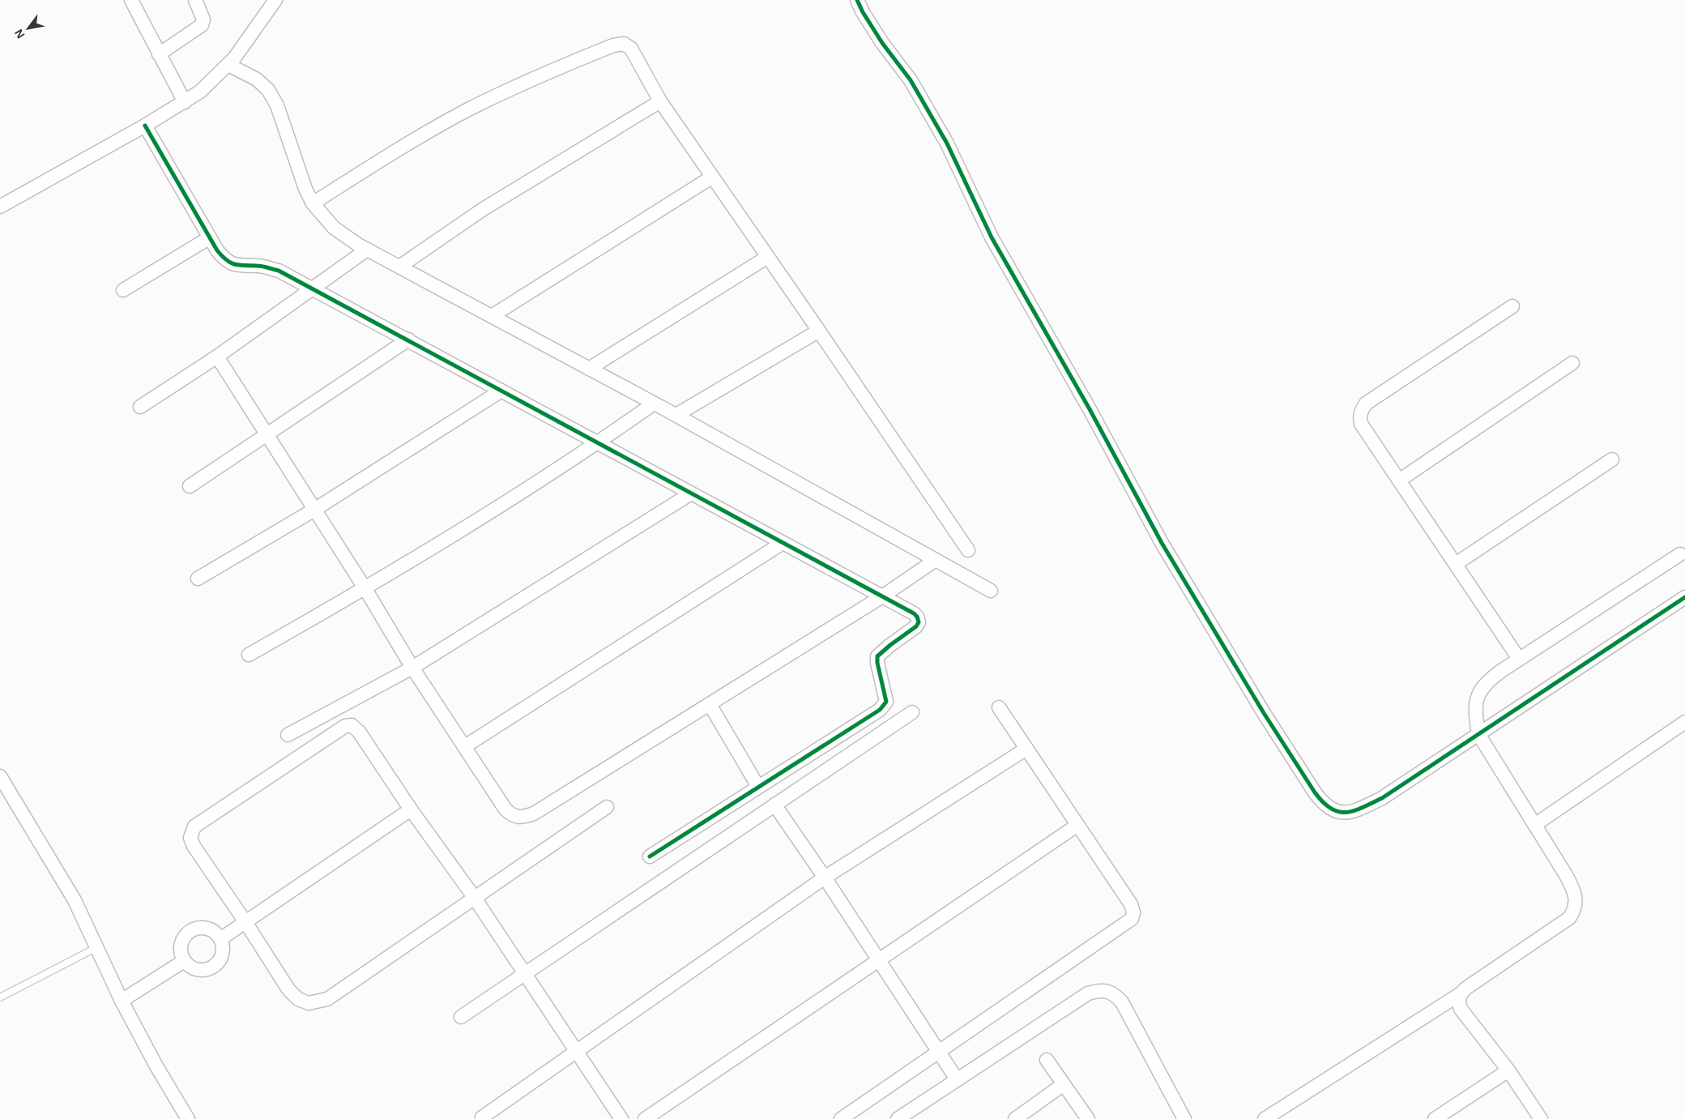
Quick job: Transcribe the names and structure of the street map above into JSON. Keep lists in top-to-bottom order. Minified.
{"north":"bottom left"}
